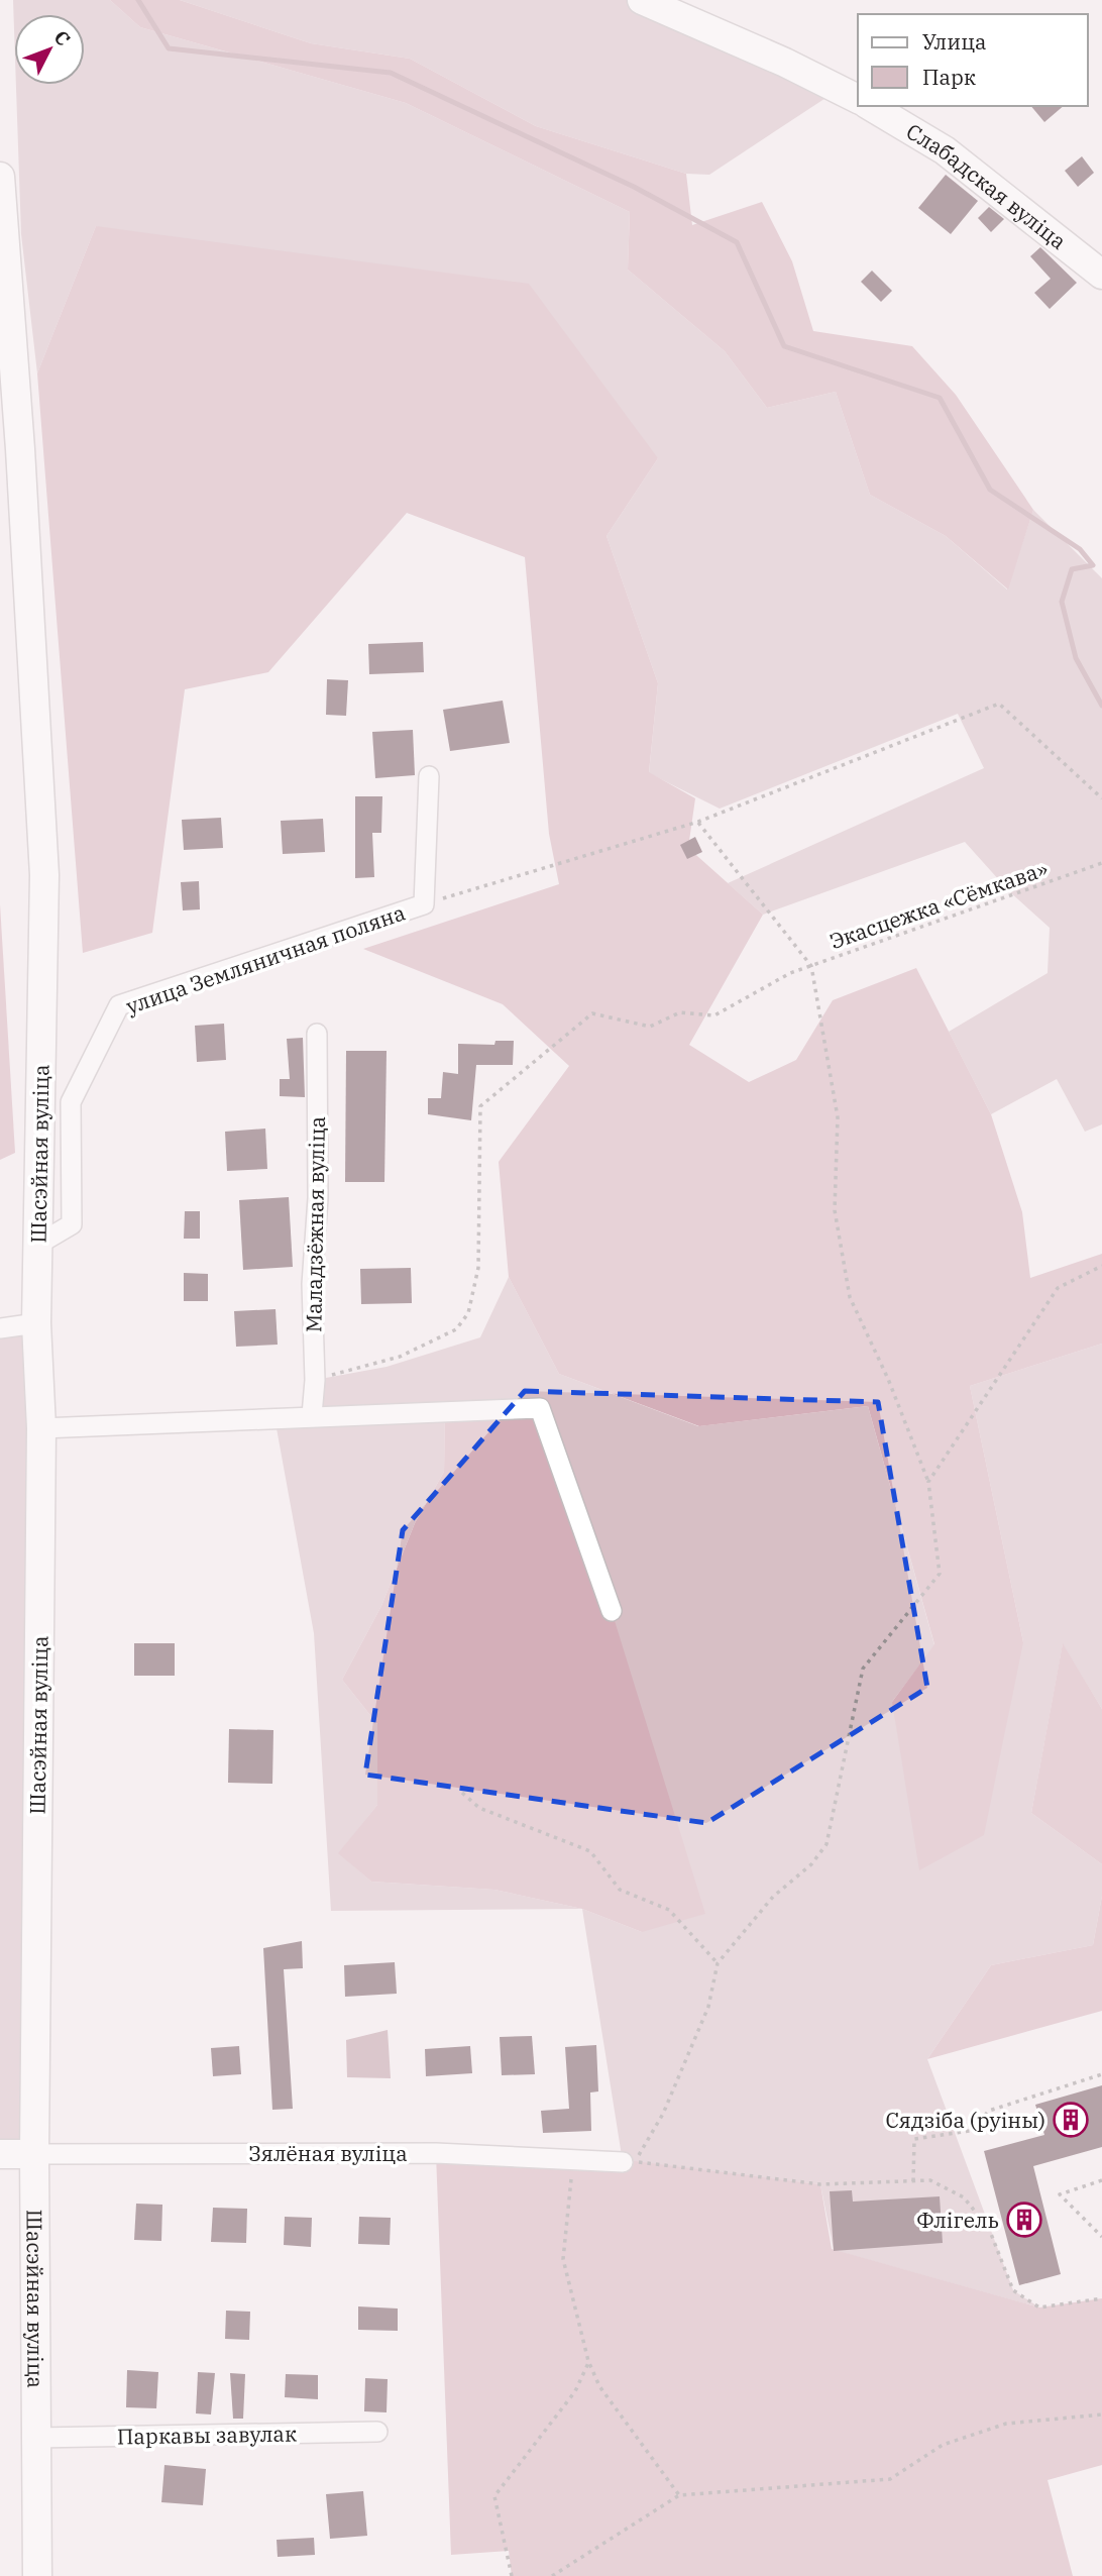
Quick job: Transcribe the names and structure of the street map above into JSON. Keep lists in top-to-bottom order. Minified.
{"streets":{"main road":["Слабадская вуліца","Шасэйная вуліца"],"street":["улица Земляничная поляна","Маладзёжная вуліца","Зялёная вуліца","Паркавы завулак"],"path":["Экасцежка «Сёмкава»"]},"crossings":[["Экасцежка «Сёмкава»","Зялёная вуліца"],["улица Земляничная поляна","Шасэйная вуліца"],["Шасэйная вуліца","Зялёная вуліца"],["Шасэйная вуліца","Паркавы завулак"]],"places":{"building":["Сядзіба (руіны)","Флігель"]},"legend":["Улица","Парк"],"north":"top right"}
